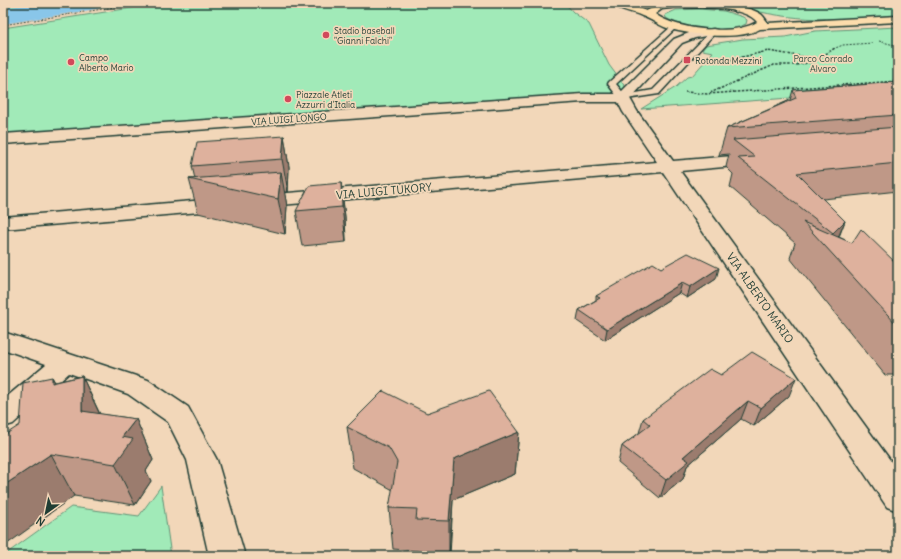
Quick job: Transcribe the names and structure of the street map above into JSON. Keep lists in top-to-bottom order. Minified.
{"streets":{"street":["VIA LUIGI LONGO","VIA LUIGI TUKORY","VIA ALBERTO MARIO"]},"crossings":[["VIA LUIGI LONGO","VIA ALBERTO MARIO"],["VIA LUIGI TUKORY","VIA ALBERTO MARIO"]],"parks":["Parco Corrado Alvaro"],"places":{"other":["Stadio baseball \"Gianni Falchi\"","Campo Alberto Mario","Piazzale Atleti Azzurri d'Italia"],"transit":["Rotonda Mezzini"]},"north":"bottom left"}
